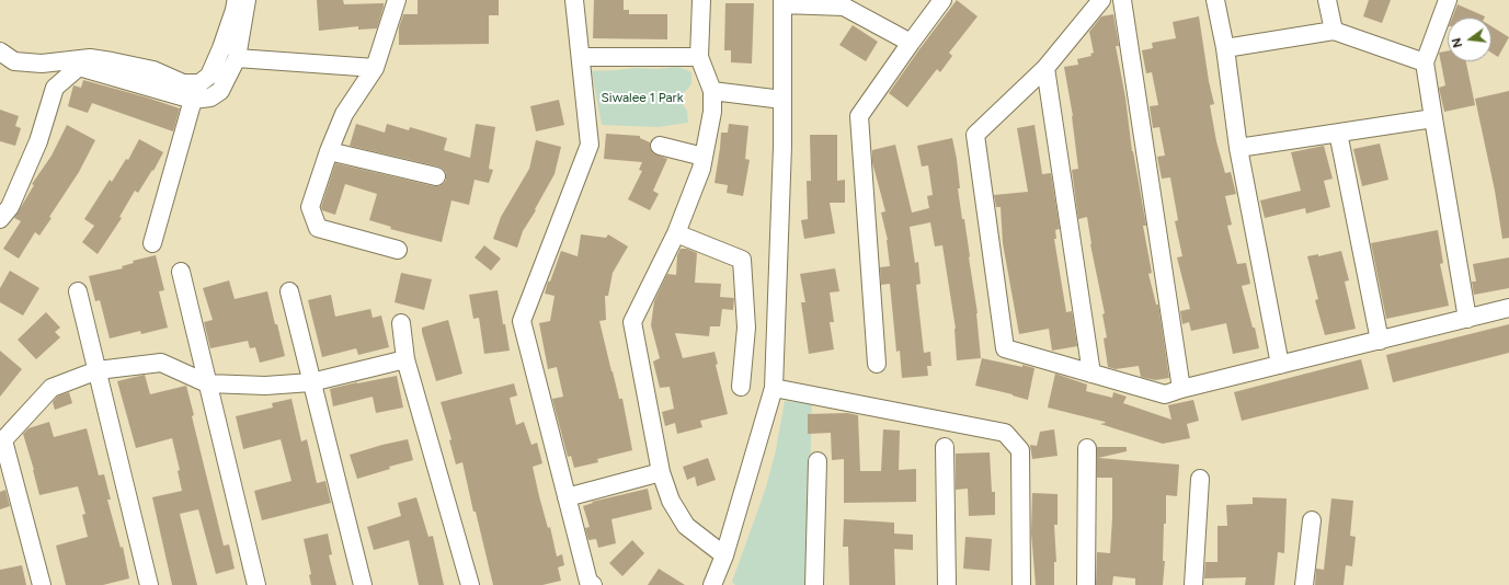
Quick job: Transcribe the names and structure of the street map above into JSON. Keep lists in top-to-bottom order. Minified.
{"parks":["Siwalee 1 Park"],"north":"left"}
